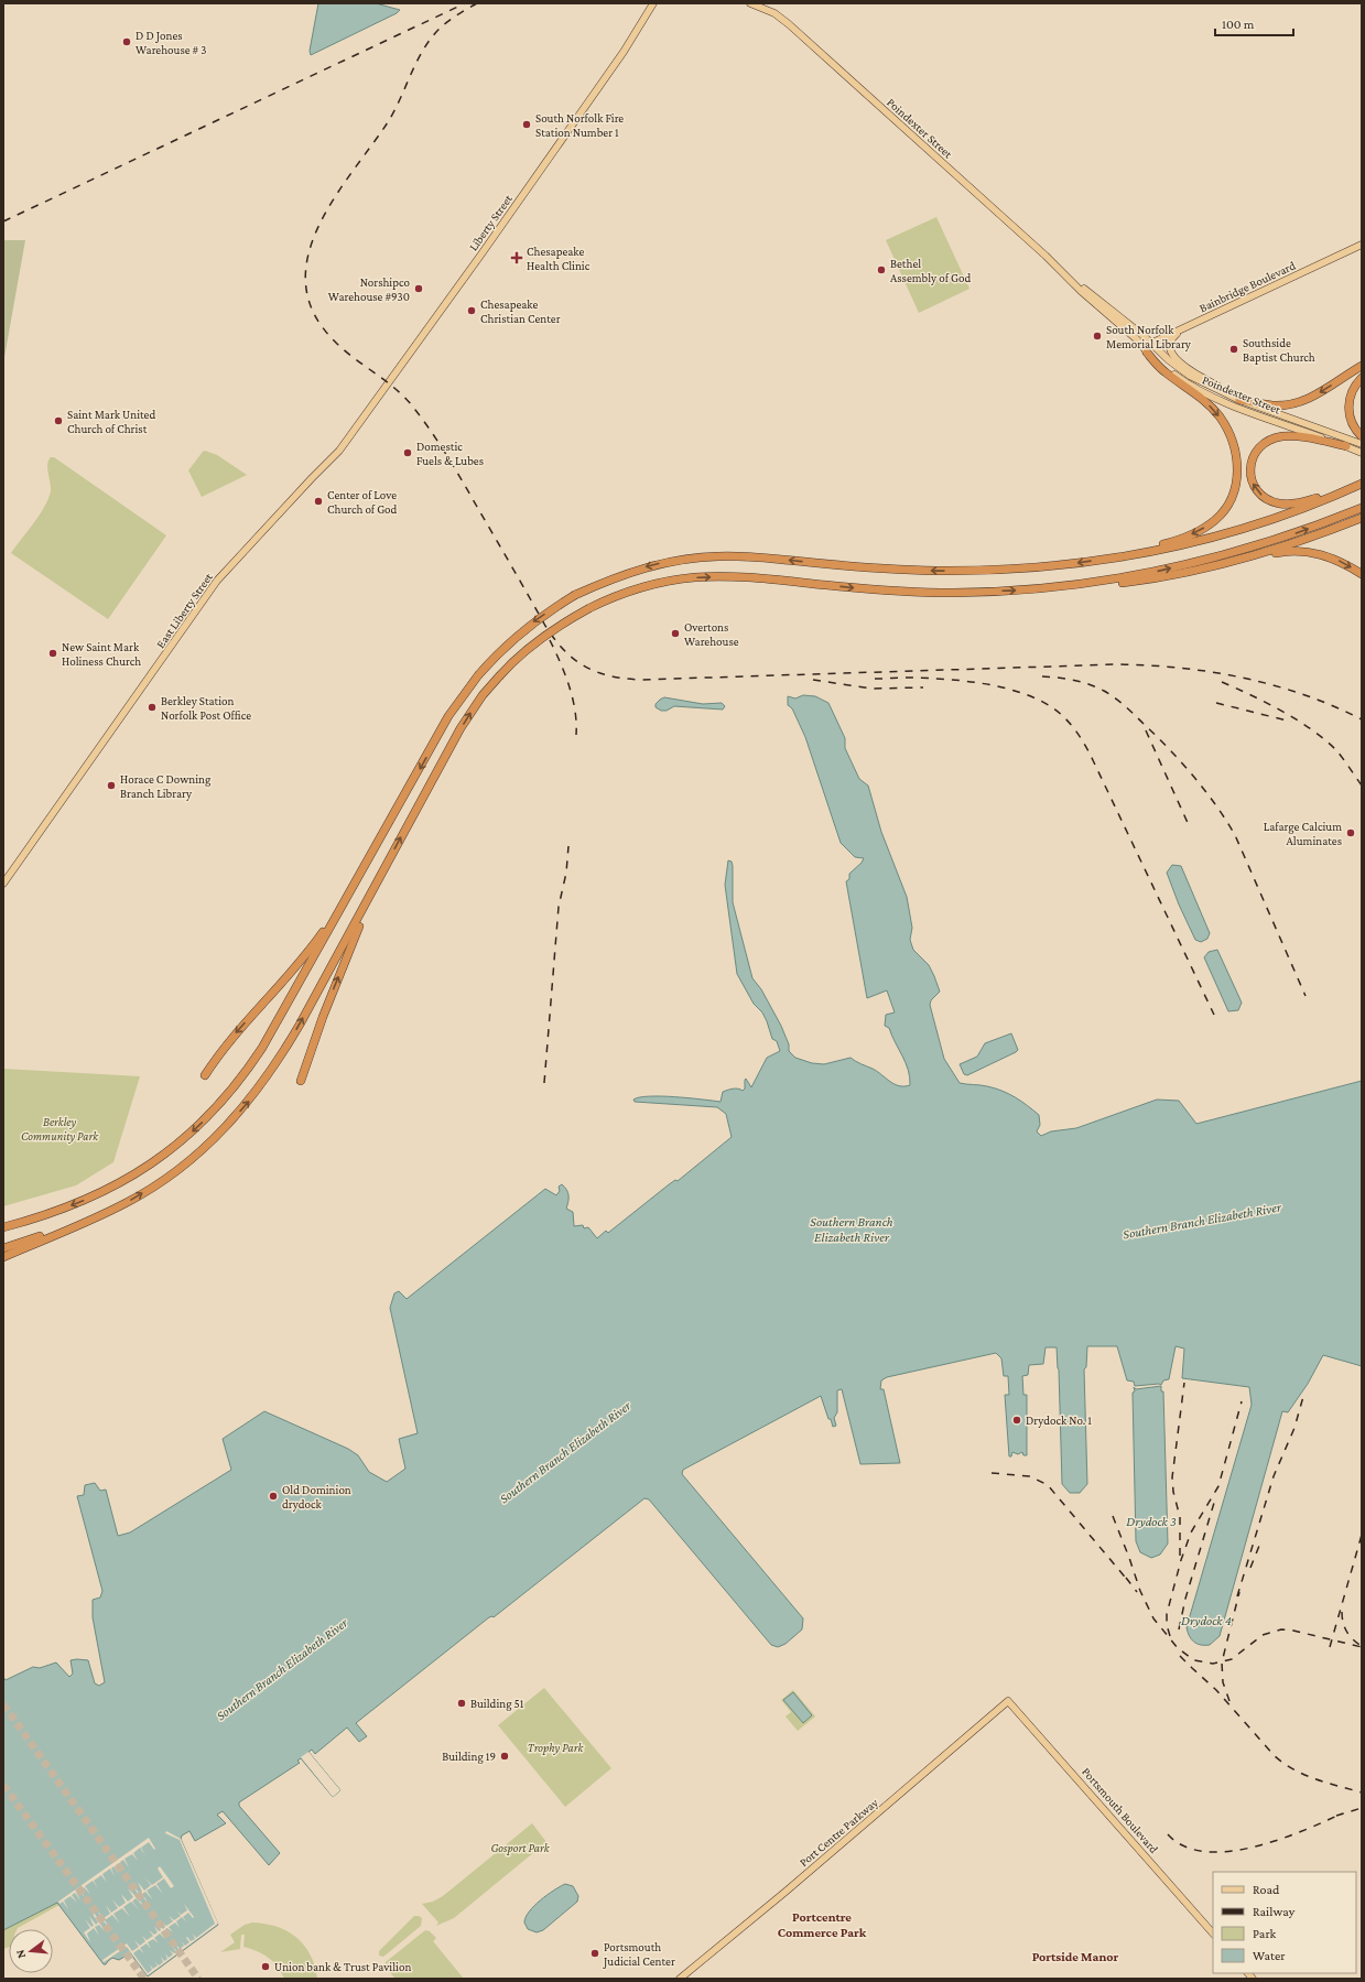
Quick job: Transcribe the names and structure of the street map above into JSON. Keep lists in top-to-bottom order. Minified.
{"streets":{"main road":["Poindexter Street","Liberty Street","Bainbridge Boulevard","East Liberty Street","Portsmouth Boulevard","Port Centre Parkway"]},"crossings":[["Poindexter Street","Bainbridge Boulevard"],["Liberty Street","East Liberty Street"],["Portsmouth Boulevard","Port Centre Parkway"]],"districts":["Portcentre Commerce Park","Portside Manor"],"water":["Southern Branch Elizabeth River","Drydock 3","Drydock 4"],"parks":["Berkley Community Park","Trophy Park","Gosport Park"],"places":{"other":["D D Jones Warehouse # 3","South Norfolk Fire Station Number 1","Bethel Assembly of God","Norshipco Warehouse #930","Chesapeake Christian Center","South Norfolk Memorial Library","Southside Baptist Church","Saint Mark United Church of Christ","Domestic Fuels & Lubes","Center of Love Church of God","Overtons Warehouse","New Saint Mark Holiness Church","Berkley Station Norfolk Post Office","Horace C Downing Branch Library","Lafarge Calcium Aluminates","Drydock No. 1","Old Dominion drydock","Building 51","Building 19","Portsmouth Judicial Center","Union bank & Trust Pavilion"],"health":["Chesapeake Health Clinic"]},"legend":["Road","Railway","Park","Water"],"scale_bar":"100 m","north":"left"}
